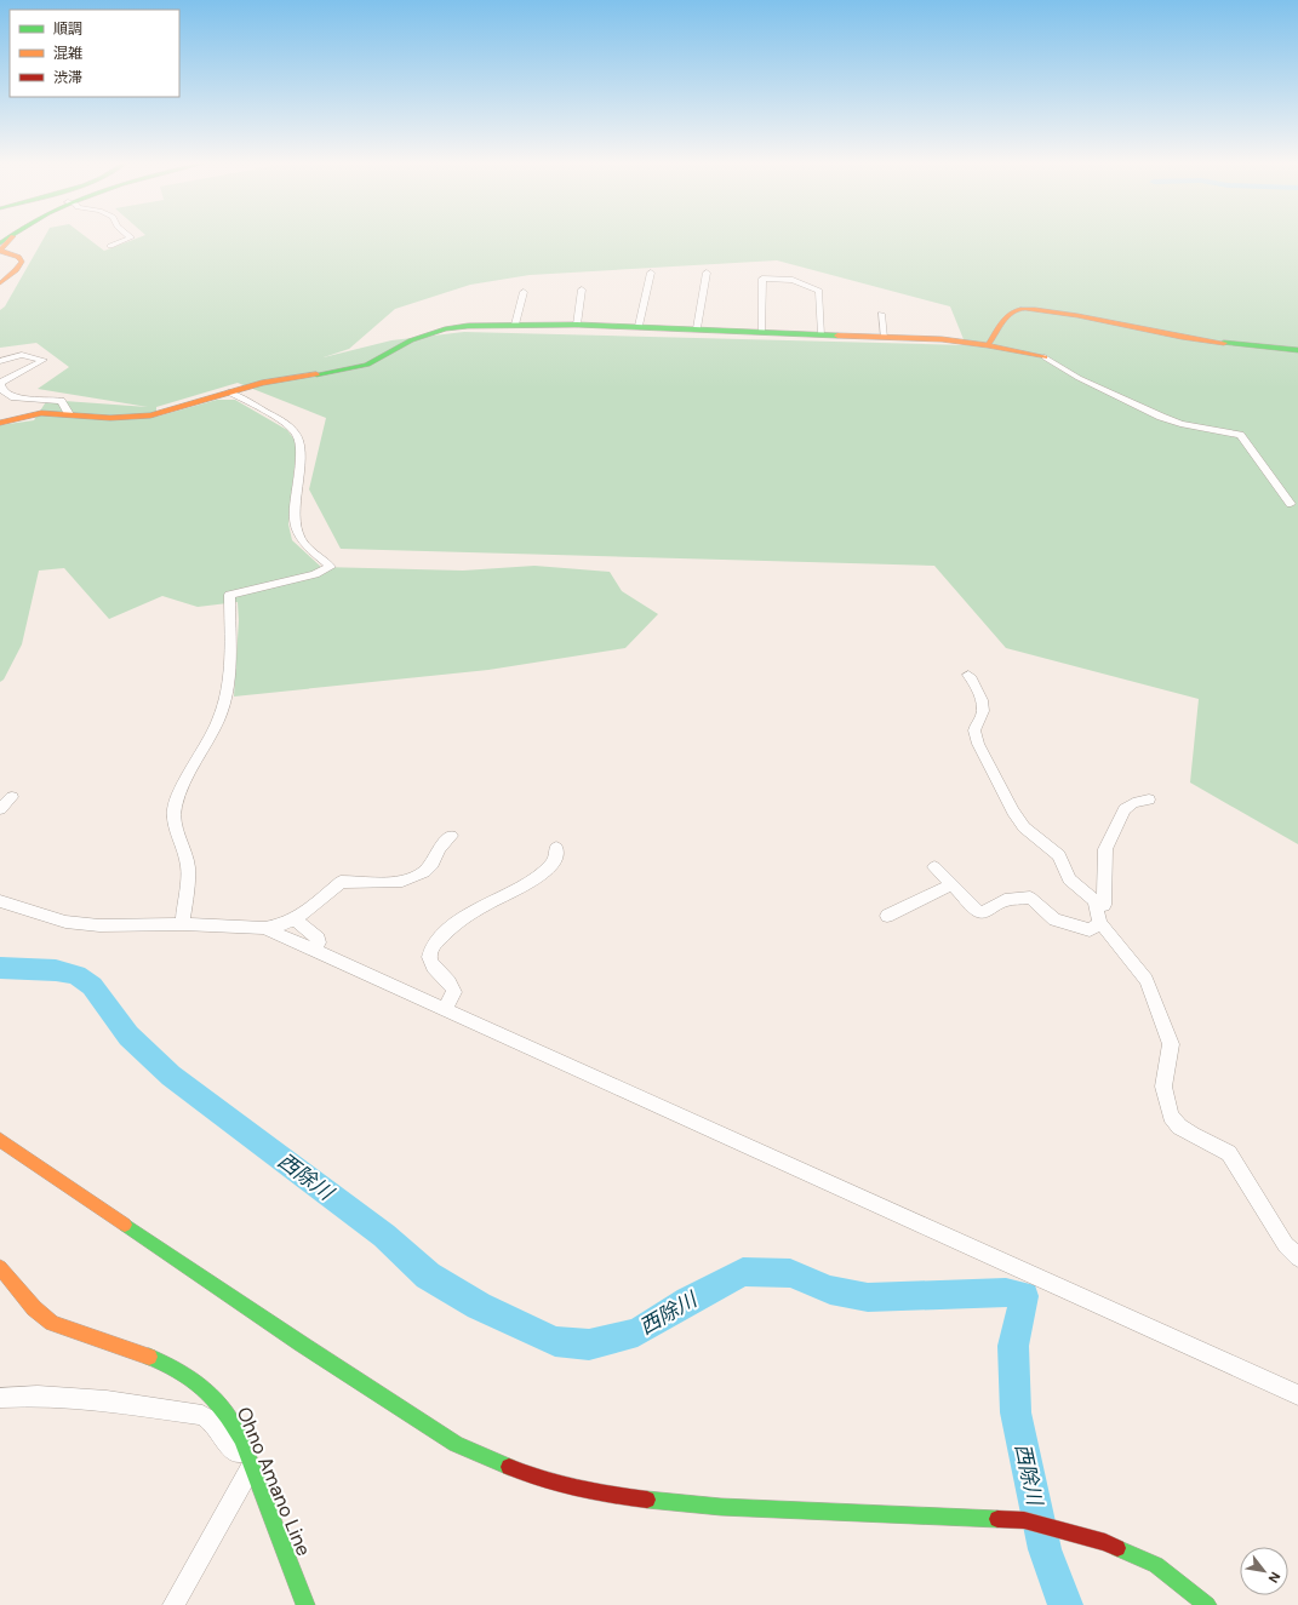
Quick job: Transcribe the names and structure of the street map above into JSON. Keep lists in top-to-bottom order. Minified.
{"streets":{"main road":["Ohno Amano Line"]},"water":["西除川"],"legend":["順調","混雑","渋滞"],"north":"bottom right"}
